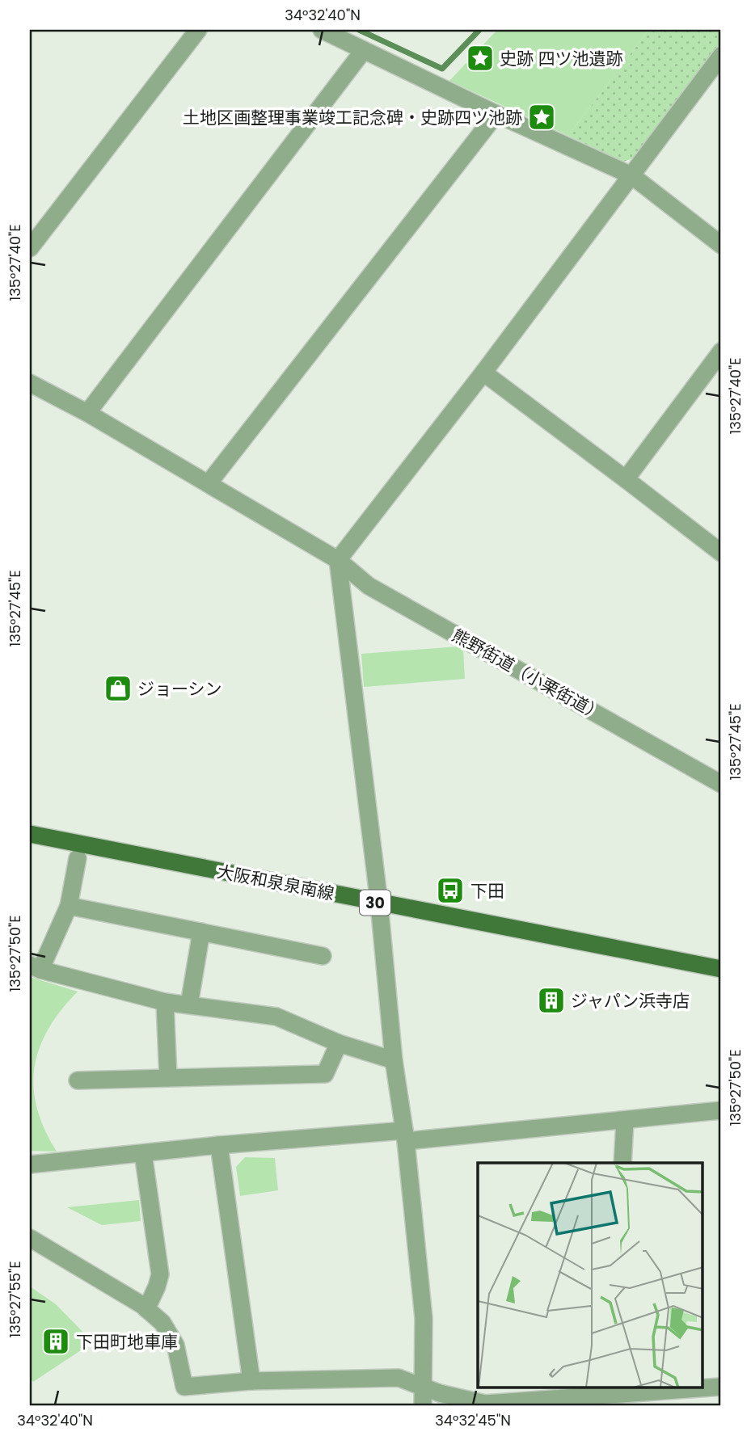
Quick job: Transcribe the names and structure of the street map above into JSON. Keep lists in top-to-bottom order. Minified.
{"streets":{"main road":["大阪和泉泉南線","30"],"street":["熊野街道（小栗街道）"]},"places":{"place":["史跡 四ツ池遺跡","土地区画整理事業竣工記念碑・史跡四ツ池跡"],"shop":["ジョーシン"],"bus stop":["下田"],"building":["ジャパン浜寺店","下田町地車庫"]},"coordinates":["34°32'40\"N","135°27'40\"E","135°27'45\"E","135°27'50\"E","135°27'55\"E","34°32'45\"N"]}
